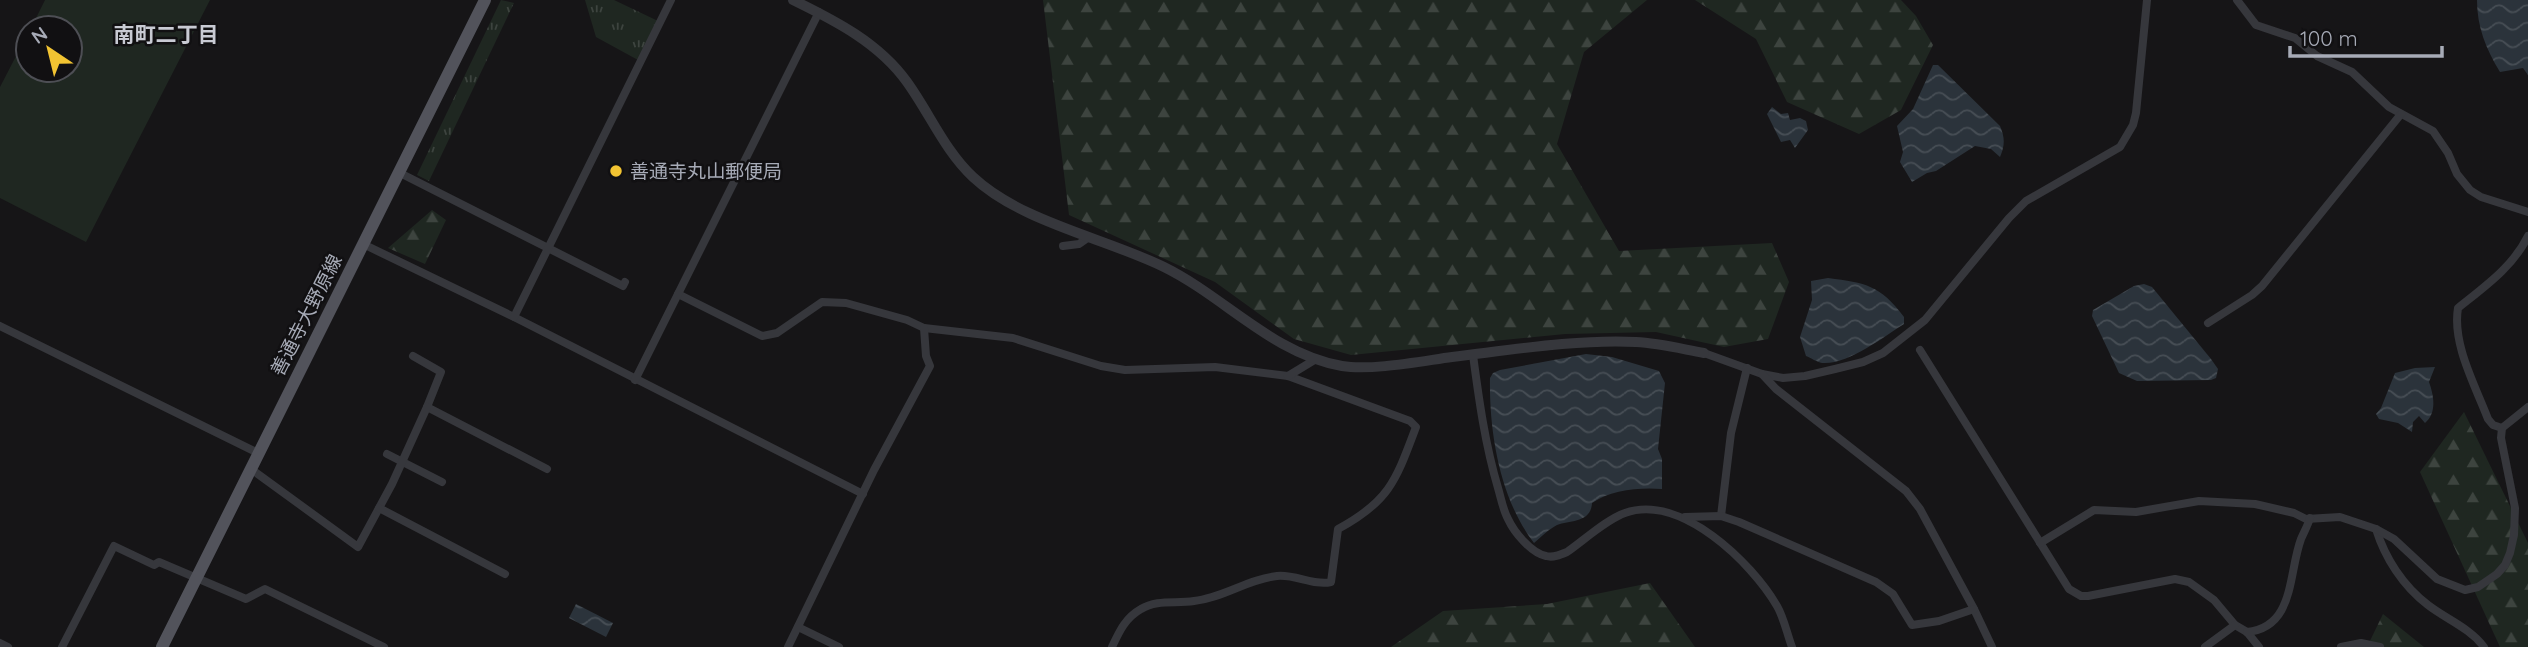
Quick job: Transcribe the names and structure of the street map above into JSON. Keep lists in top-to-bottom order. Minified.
{"streets":{"main road":["善通寺大野原線"]},"districts":["南町二丁目"],"places":["善通寺丸山郵便局"],"scale_bar":"100 m","north":"top left"}
